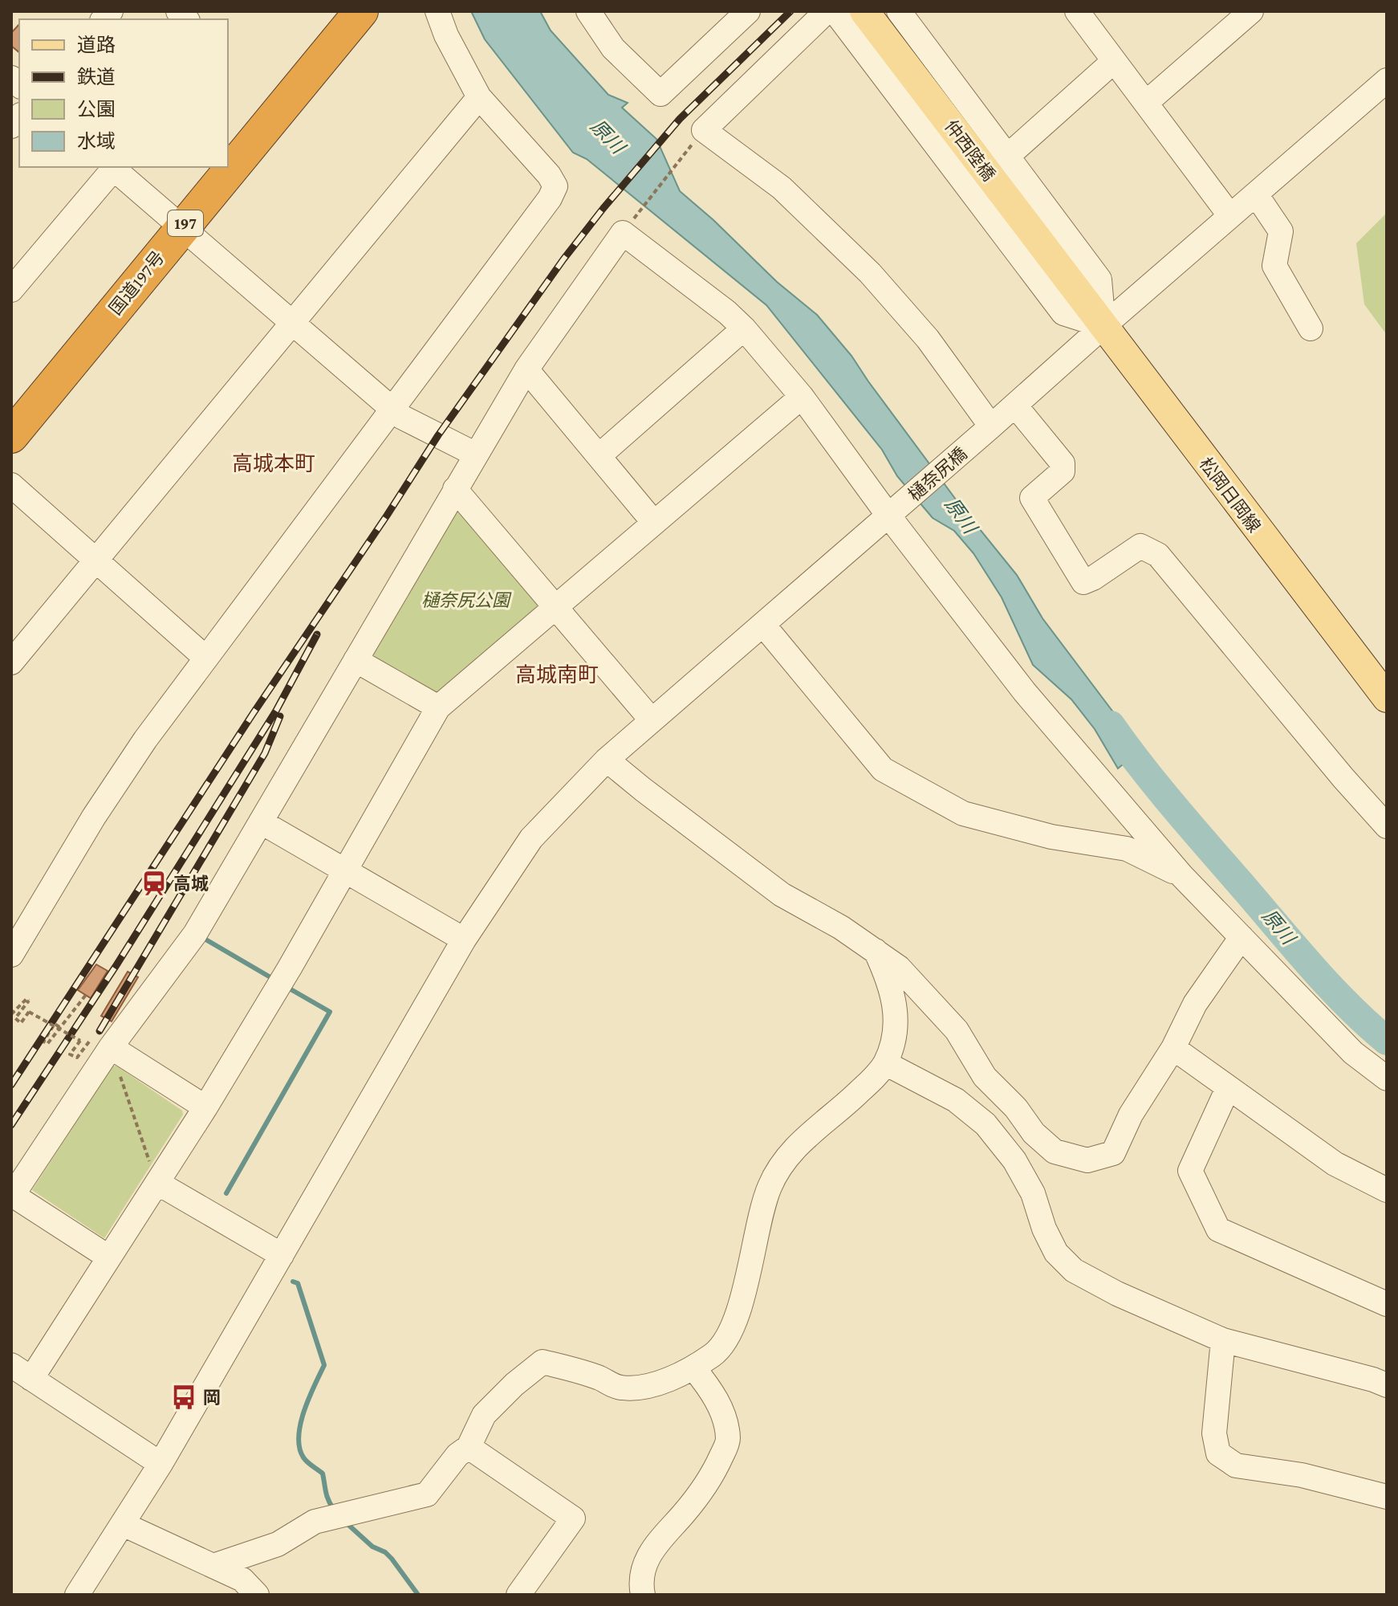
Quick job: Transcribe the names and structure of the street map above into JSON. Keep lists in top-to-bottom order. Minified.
{"streets":{"highway":["197","国道197号"],"main road":["仲西陸橋","松岡日岡線"],"street":["樋奈尻橋"]},"crossings":[["仲西陸橋","松岡日岡線"],["樋奈尻橋","松岡日岡線"]],"districts":["高城本町","高城南町"],"water":["原川"],"parks":["樋奈尻公園"],"places":{"station":["高城"],"bus stop":["岡"]},"legend":["道路","鉄道","公園","水域"]}
